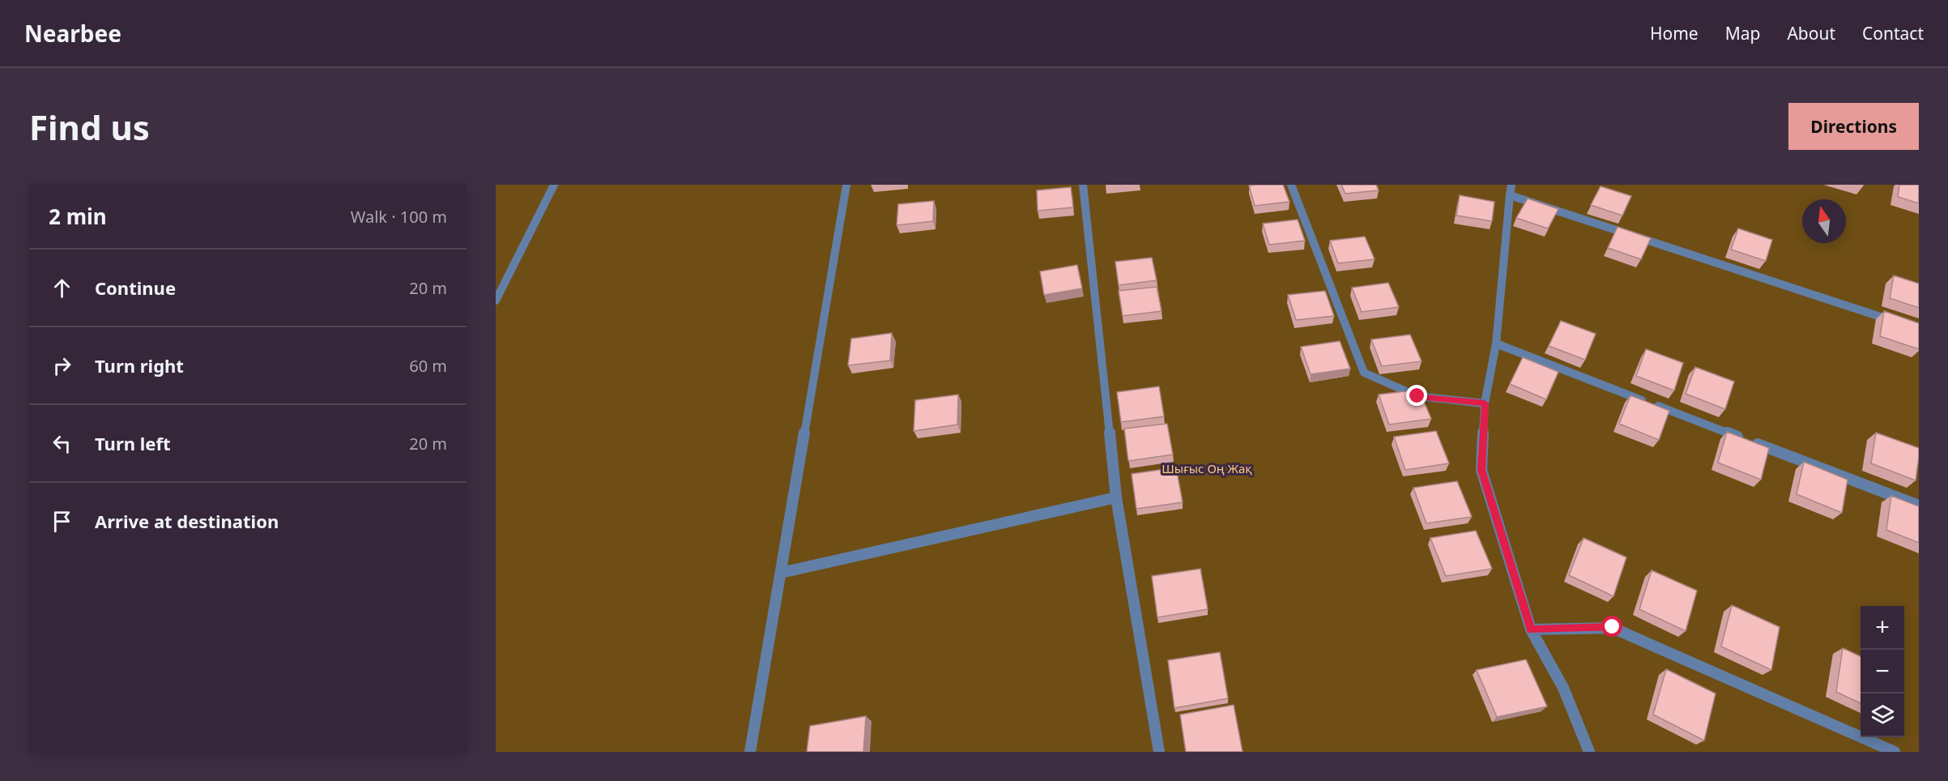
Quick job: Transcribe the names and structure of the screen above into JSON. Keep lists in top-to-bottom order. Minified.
{"parks":["Шығыс Оң Жақ"],"north":"top","page":{"header":"Nearbee","nav":["Home","Map","About","Contact"],"buttons":"Directions","title":"Find us","heading":["2 min","Walk · 100 m"],"list":[["Continue","20 m"],["Turn right","60 m"],["Turn left","20 m"],"Arrive at destination"],"map_buttons":["+","−"]}}
